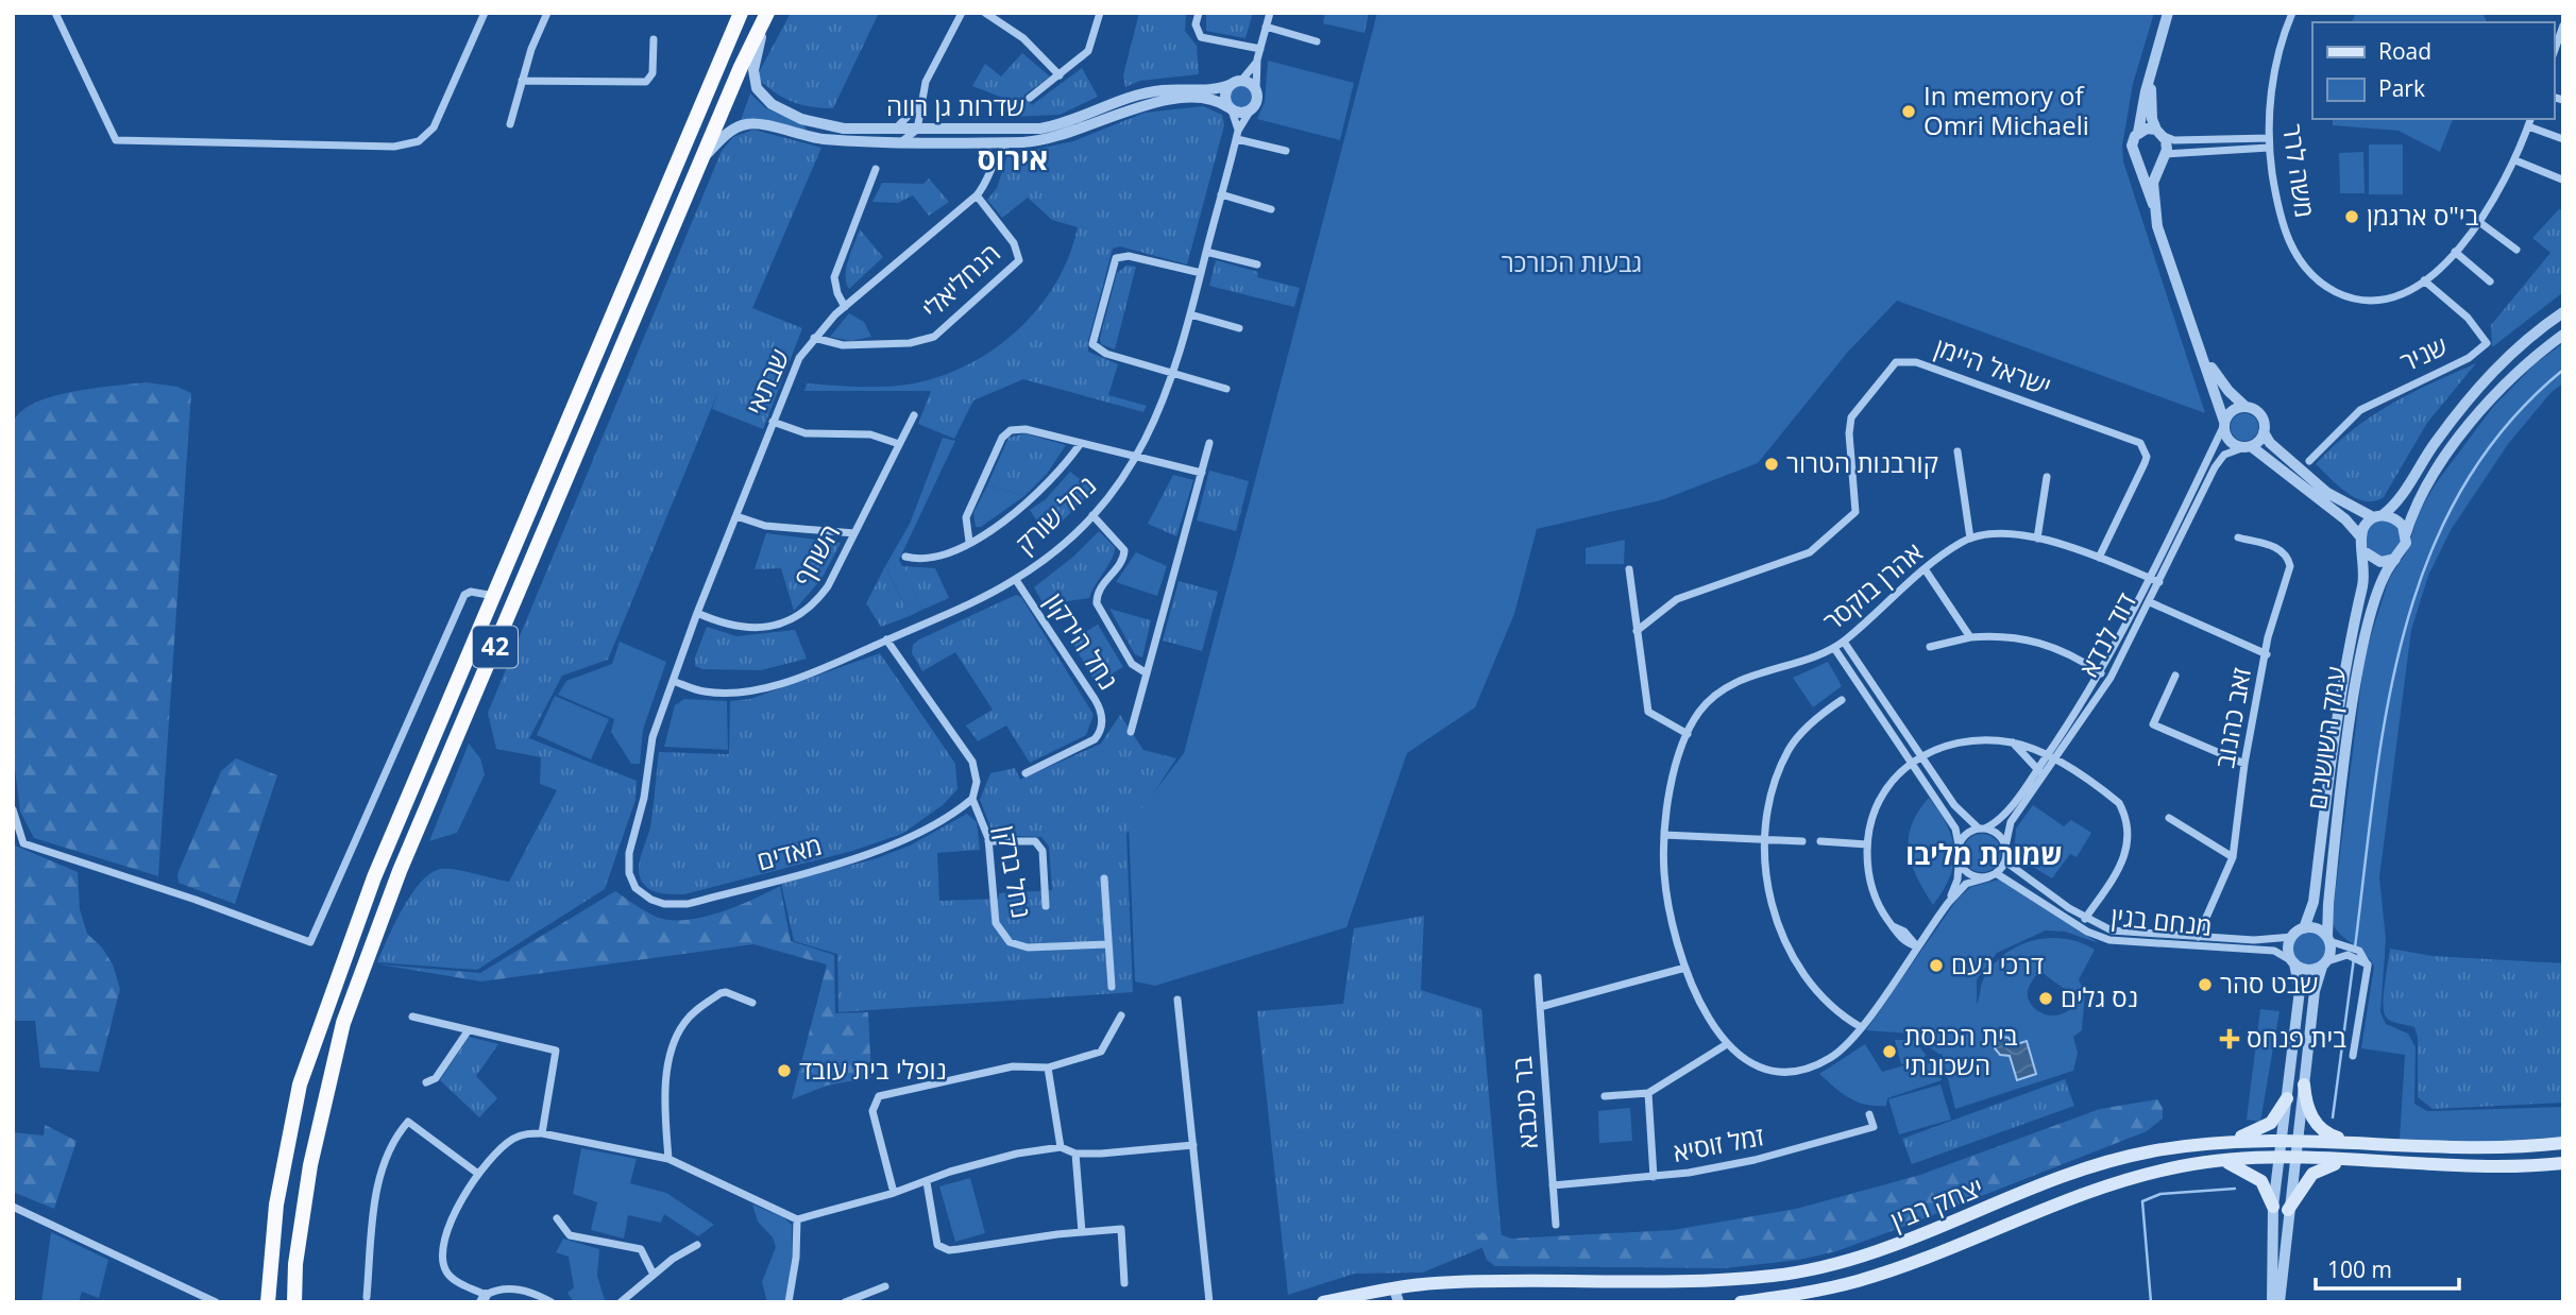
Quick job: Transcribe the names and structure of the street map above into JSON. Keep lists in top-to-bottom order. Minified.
{"streets":{"highway":["42"],"main road":["יצחק רבין"],"street":["שדרות גן רווה","משה לרר","הנחליאלי","שניר","ישראל היימן","שבתאי","נחל שורק","השחף","אהרן בוקסר","דוד לנדא","נחל הירקון","זאב כהנוב","עמק השושנים","מאדים","נחל ברקן","מנחם בגין","בר כוכבא","זמל זוסיא"]},"crossings":[["שדרות גן רווה","שבתאי"],["שדרות גן רווה","נחל שורק"],["שדרות גן רווה","42"],["משה לרר","שניר"],["הנחליאלי","שבתאי"],["שבתאי","נחל שורק"],["שבתאי","השחף"],["שבתאי","מאדים"],["נחל שורק","נחל הירקון"],["נחל שורק","מאדים"],["אהרן בוקסר","דוד לנדא"],["אהרן בוקסר","מנחם בגין"],["דוד לנדא","מנחם בגין"],["זאב כהנוב","מנחם בגין"],["עמק השושנים","מנחם בגין"],["מאדים","נחל ברקן"],["בר כוכבא","זמל זוסיא"]],"districts":["אירוס","שמורת מליבו"],"parks":["גבעות הכורכר"],"places":{"other":["In memory of Omri Michaeli","בי\"ס ארגמן","קורבנות הטרור","דרכי נעם","שבט סהר","נס גלים","בית הכנסת השכונתי","נופלי בית עובד"],"health":["בית פנחס"]},"legend":["Road","Park"],"scale_bar":"100 m"}
